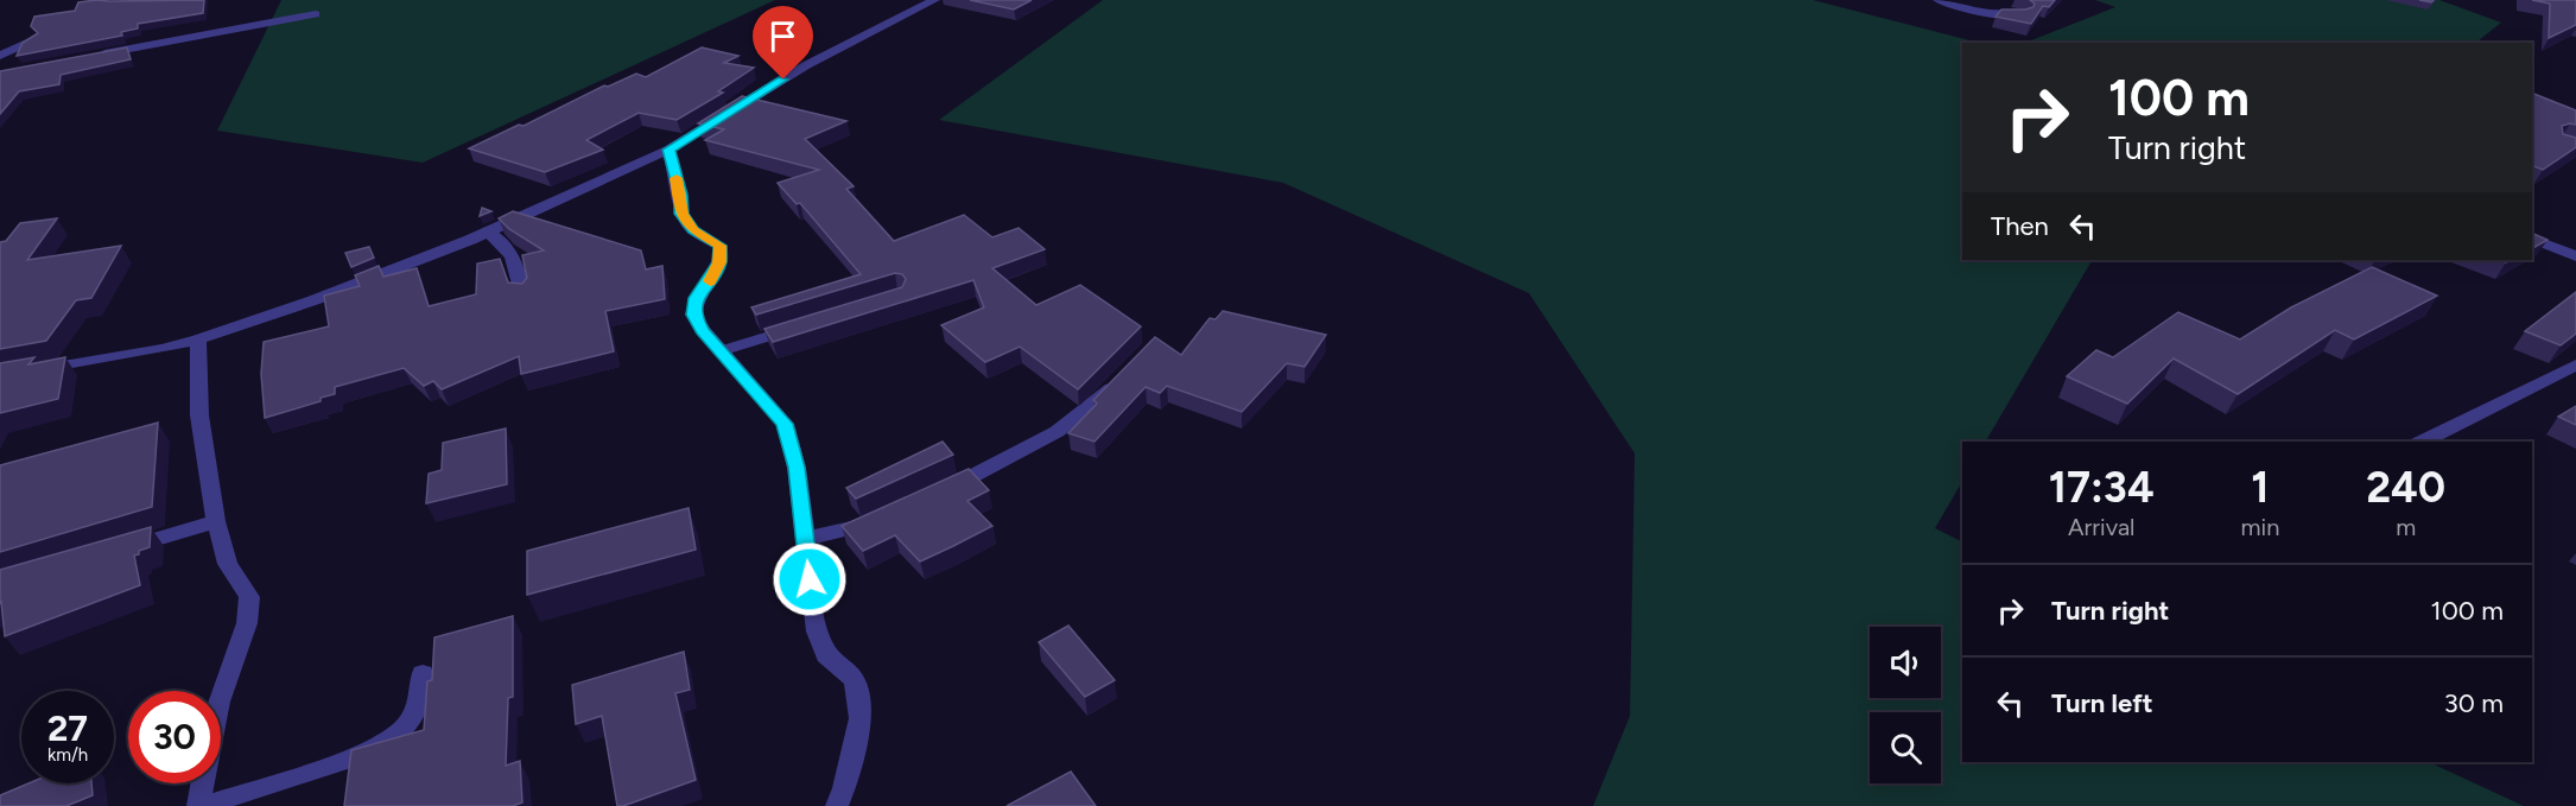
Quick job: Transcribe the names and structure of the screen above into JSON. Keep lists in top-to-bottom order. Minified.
{"page":{"turn":["100 m","Turn right"],"then":"Then","eta":["17:34","Arrival","1","min","240","m"],"list":[{"name":"Turn right","value":"100 m"},{"name":"Turn left","value":"30 m"}],"speed":"27 km/h","limit":"30"}}
